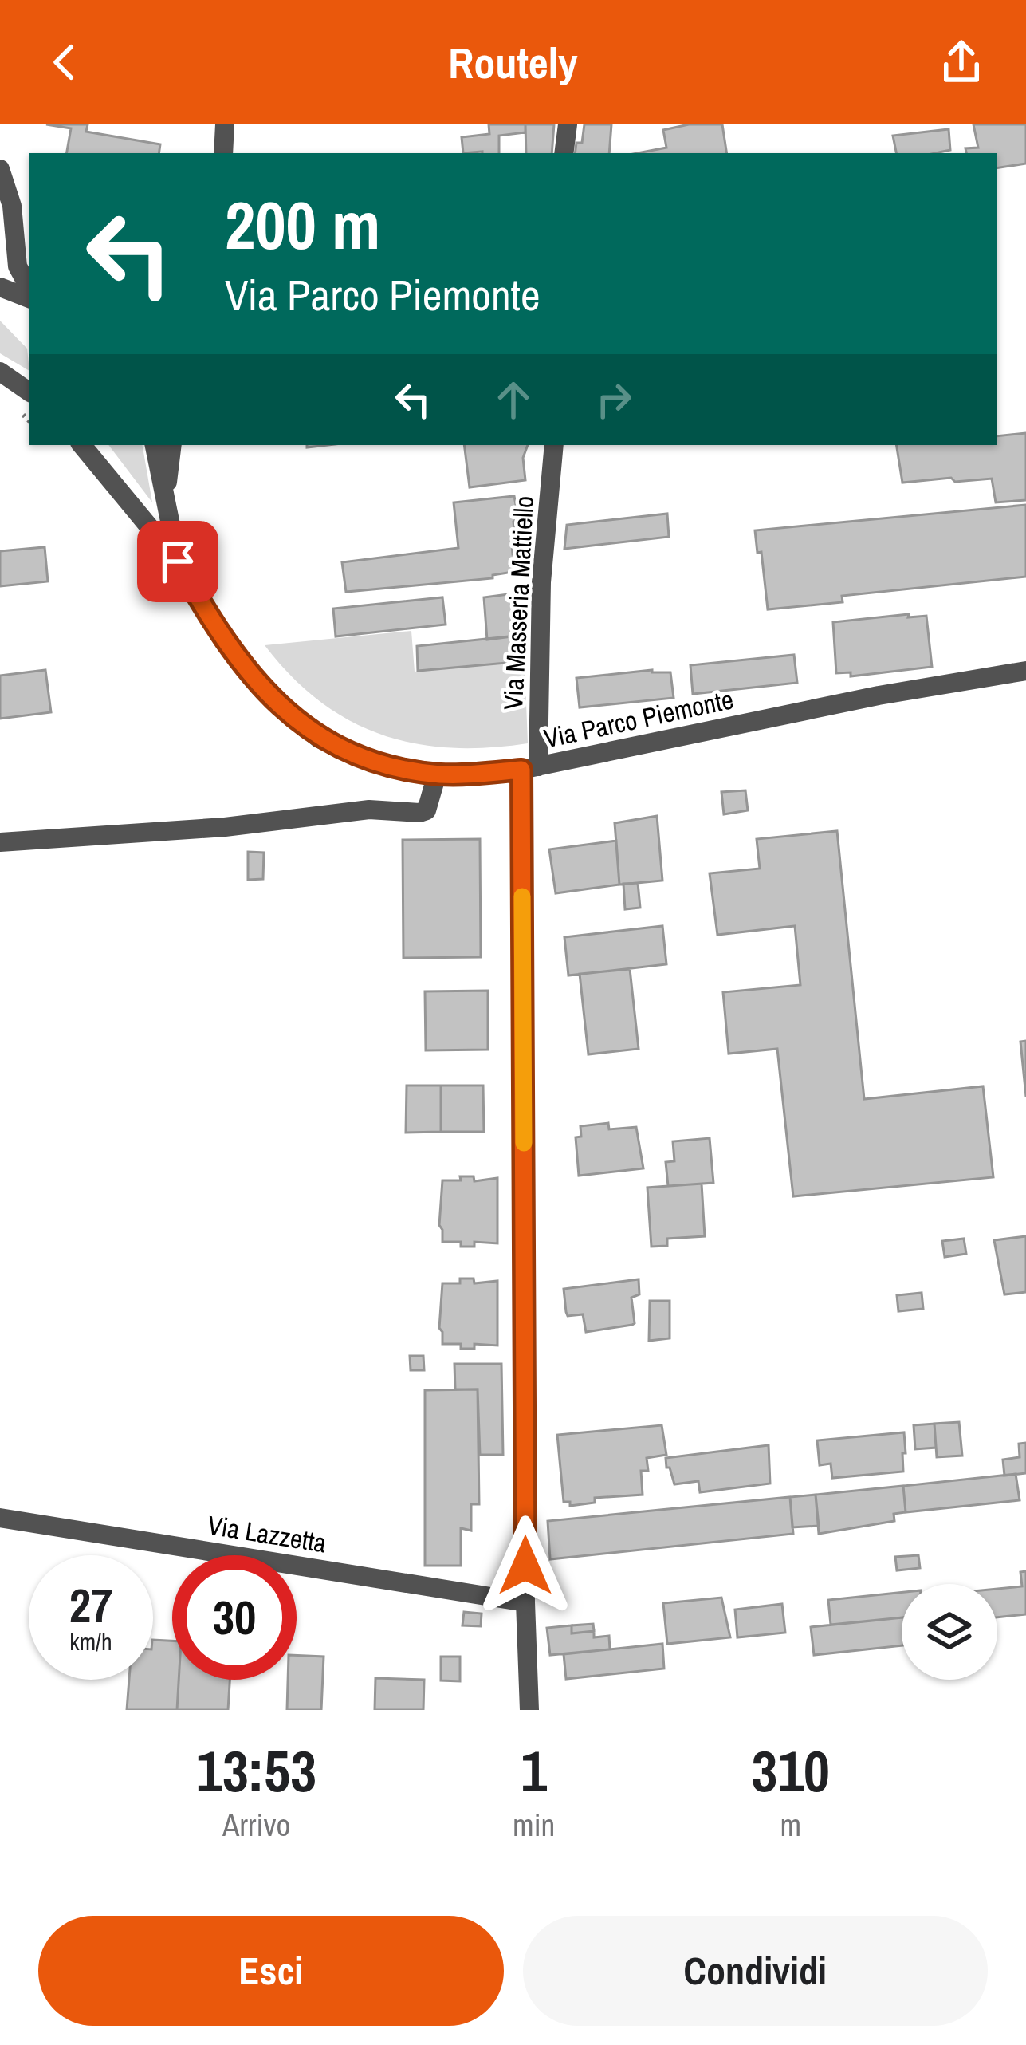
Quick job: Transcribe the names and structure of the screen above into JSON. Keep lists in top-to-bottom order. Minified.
{"streets":{"street":["Via Masseria Mattiello","Via Parco Piemonte","Via Lazzetta"]},"crossings":[["Via Masseria Mattiello","Via Parco Piemonte"],["Via Masseria Mattiello","Via Lazzetta"]],"page":{"header":"Routely","turn":["200 m","Via Parco Piemonte"],"speed":"27 km/h","limit":"30","eta":["13:53","Arrivo","1","min","310","m"],"buttons":["Esci","Condividi"]}}
